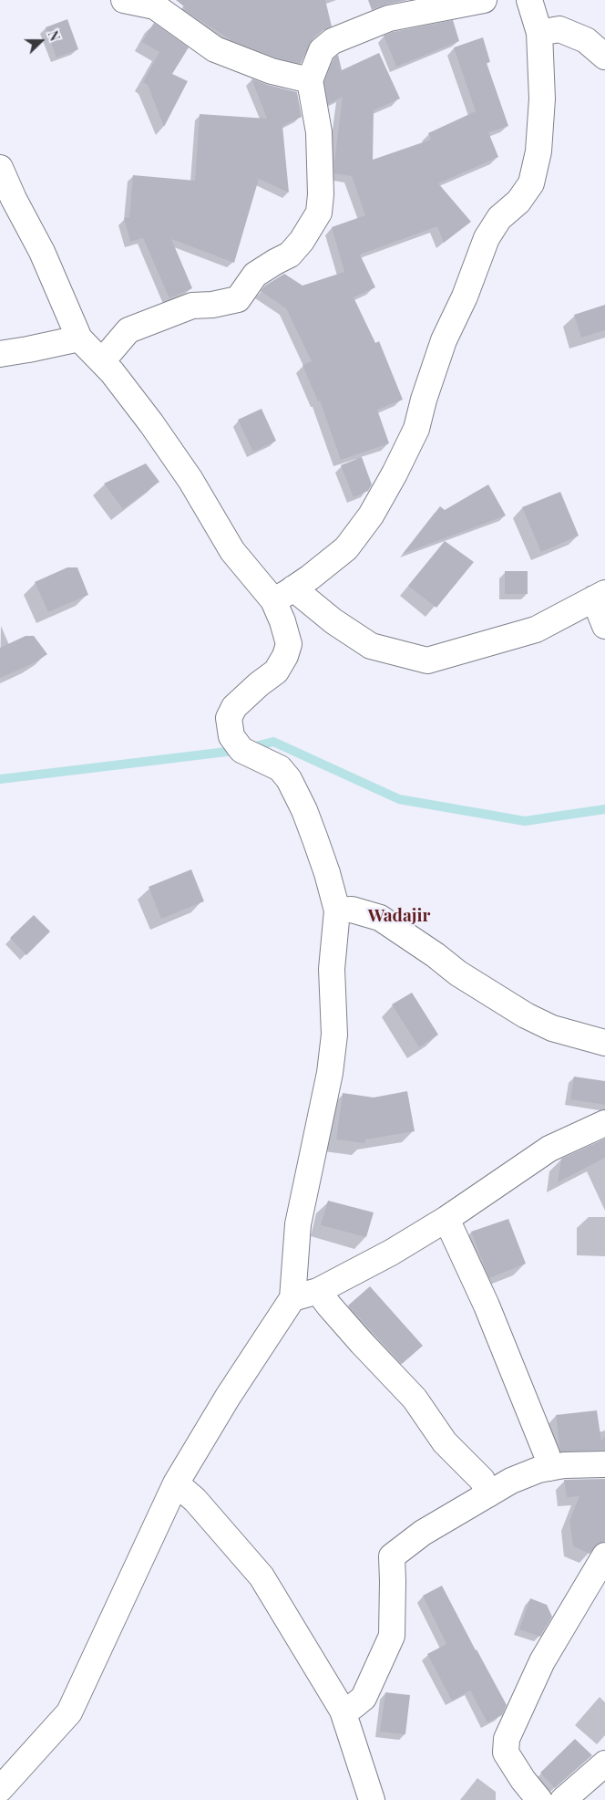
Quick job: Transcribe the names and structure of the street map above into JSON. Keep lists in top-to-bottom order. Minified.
{"districts":["Wadajir"],"north":"right"}
